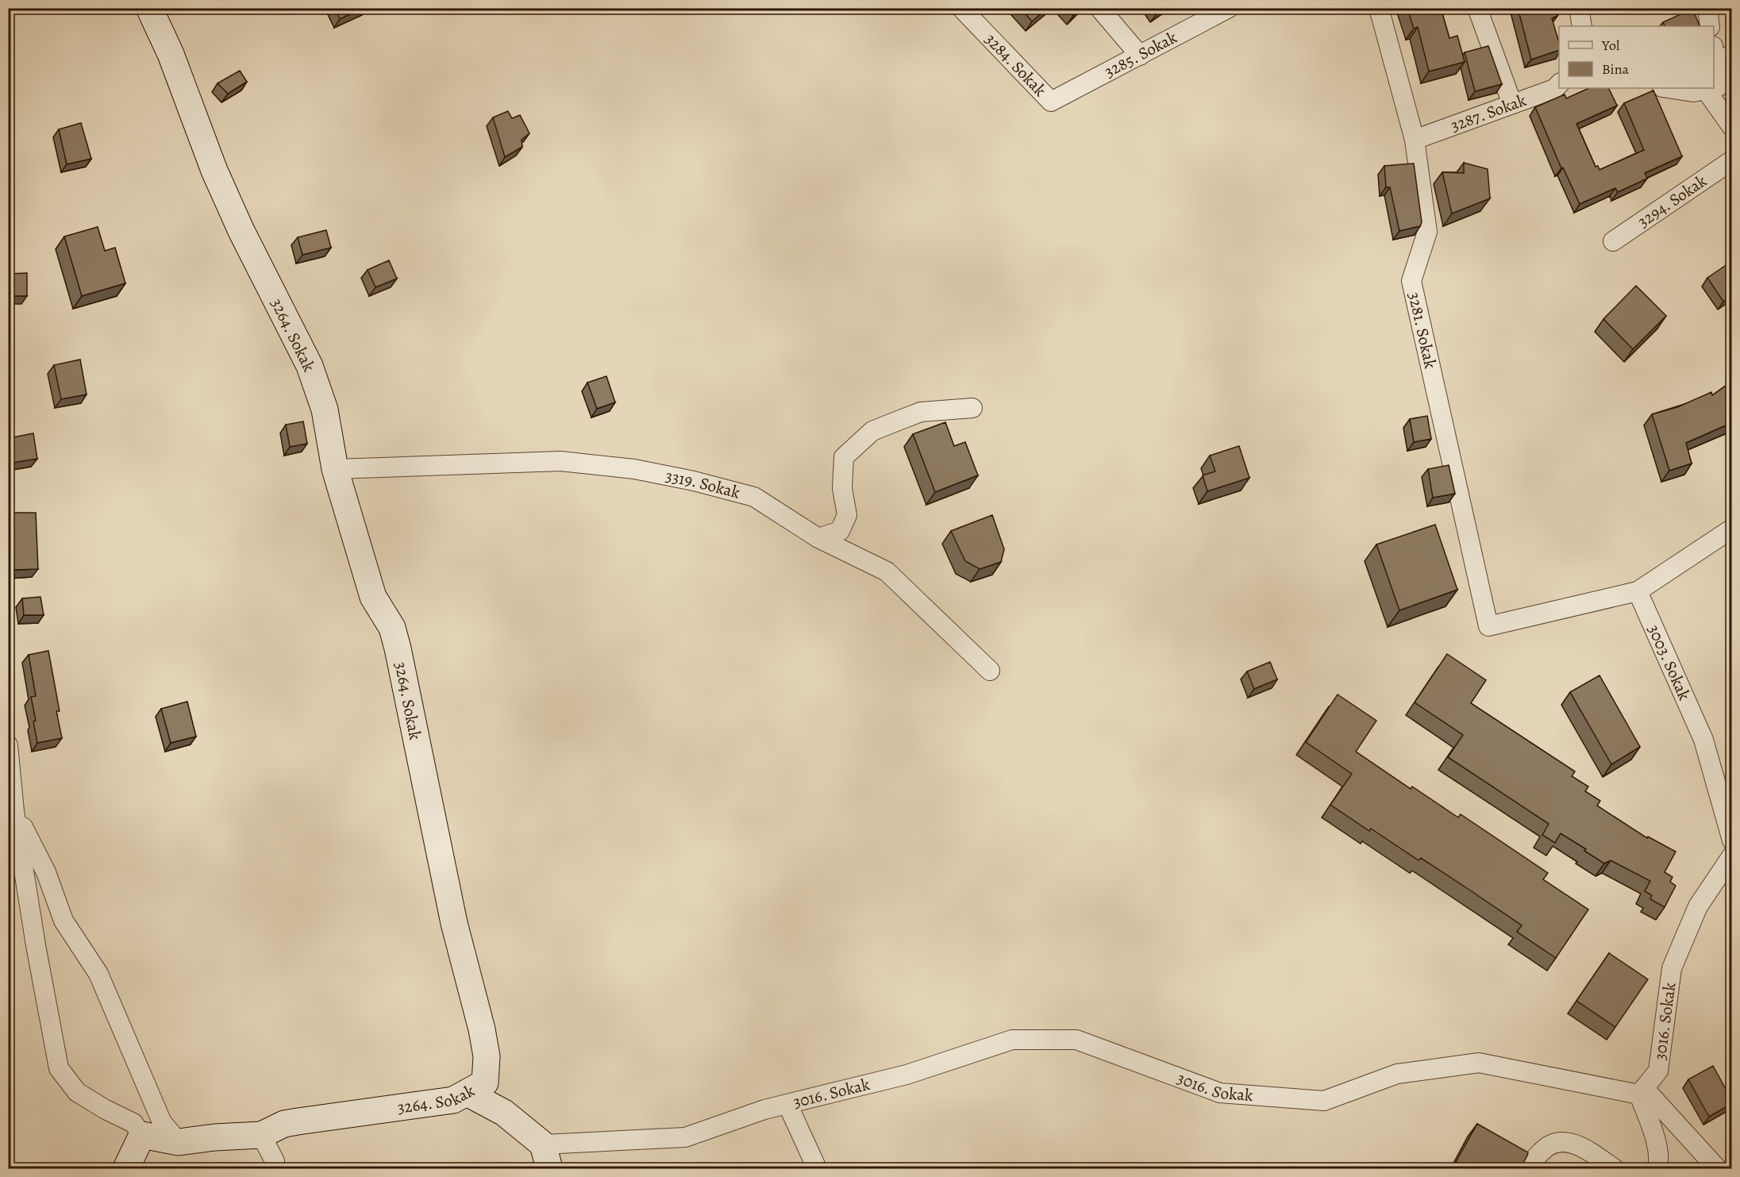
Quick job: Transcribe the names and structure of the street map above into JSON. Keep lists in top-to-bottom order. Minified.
{"streets":{"street":["3285. Sokak","3284. Sokak","3287. Sokak","3294. Sokak","3281. Sokak","3264. Sokak","3319. Sokak","3003. Sokak","3016. Sokak"]},"crossings":[["3285. Sokak","3284. Sokak"],["3287. Sokak","3281. Sokak"],["3281. Sokak","3003. Sokak"],["3264. Sokak","3319. Sokak"]],"legend":["Yol","Bina"]}
